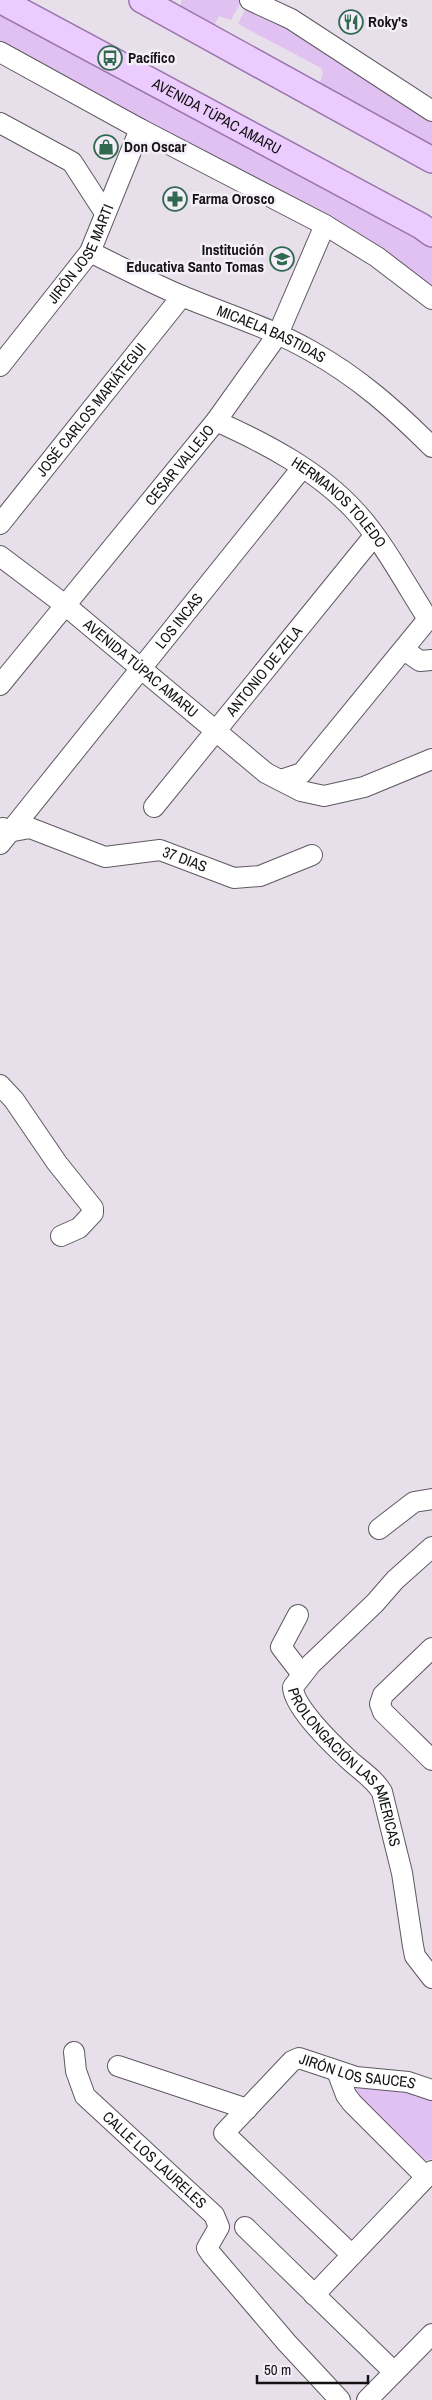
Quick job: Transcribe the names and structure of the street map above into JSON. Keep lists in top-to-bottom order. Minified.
{"streets":{"main road":["AVENIDA TÚPAC AMARU"],"street":["JIRÓN JOSE MARTI","MICAELA BASTIDAS","JOSÉ CARLOS MARIÁTEGUI","CESAR VALLEJO","HERMANOS TOLEDO","LOS INCAS","ANTONIO DE ZELA","37 DIAS","PROLONGACIÓN LAS AMERICAS","JIRÓN LOS SAUCES","CALLE LOS LAURELES"]},"crossings":[["AVENIDA TÚPAC AMARU","CESAR VALLEJO"],["AVENIDA TÚPAC AMARU","LOS INCAS"],["AVENIDA TÚPAC AMARU","ANTONIO DE ZELA"],["JIRÓN JOSE MARTI","MICAELA BASTIDAS"],["MICAELA BASTIDAS","JOSÉ CARLOS MARIÁTEGUI"],["MICAELA BASTIDAS","CESAR VALLEJO"],["CESAR VALLEJO","HERMANOS TOLEDO"],["HERMANOS TOLEDO","LOS INCAS"],["HERMANOS TOLEDO","ANTONIO DE ZELA"],["LOS INCAS","37 DIAS"]],"places":{"restaurant":["Roky's"],"bus stop":["Pacífico"],"shop":["Don Oscar"],"pharmacy":["Farma Orosco"],"school or university":["Institución Educativa Santo Tomas"]},"scale_bar":"50 m"}
